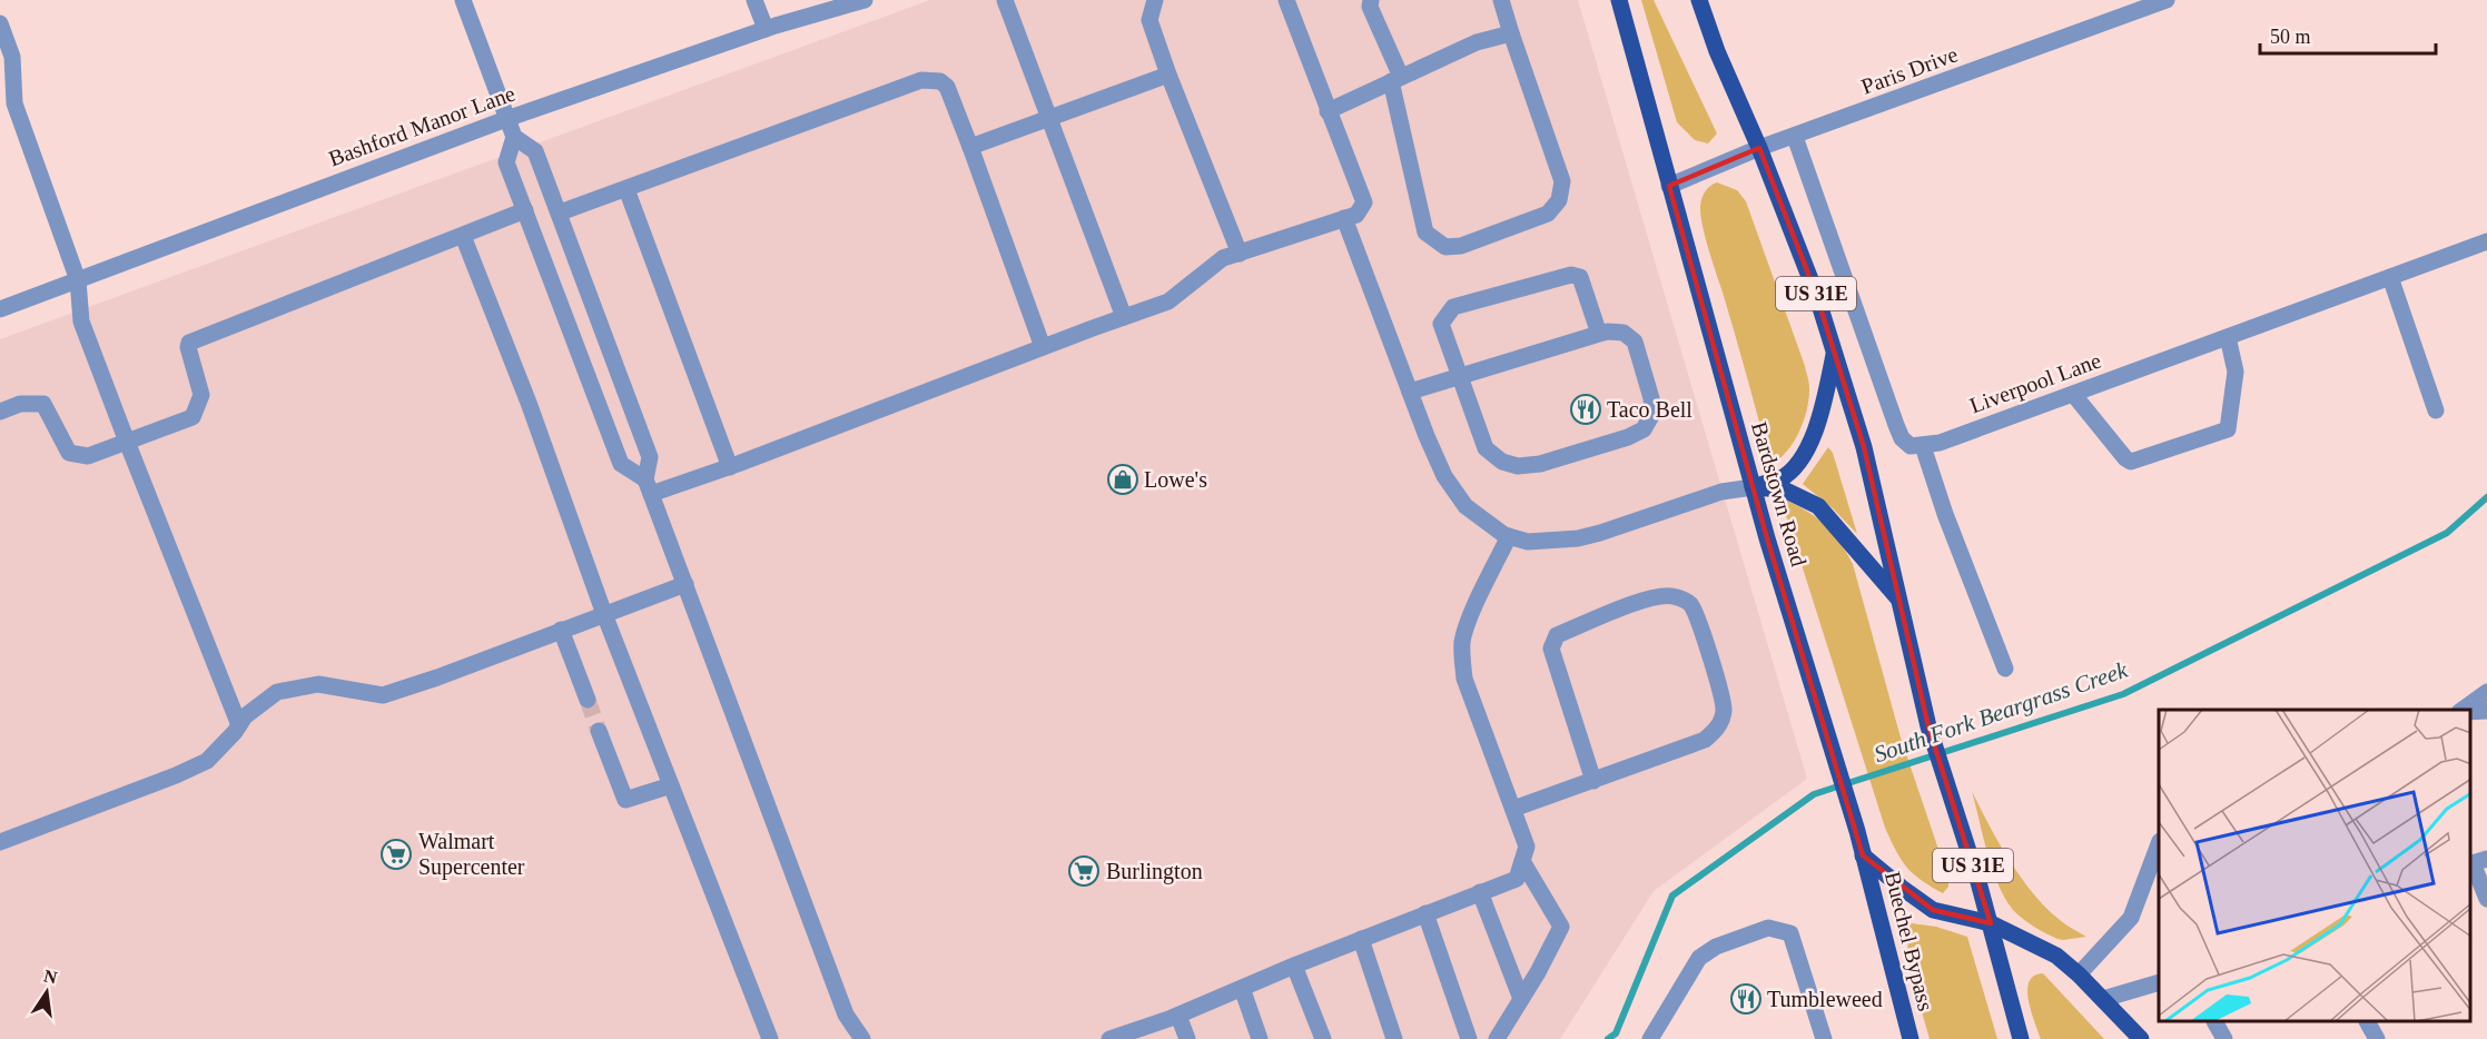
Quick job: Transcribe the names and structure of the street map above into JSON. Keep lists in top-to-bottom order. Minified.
{"streets":{"main road":["US 31E","Bardstown Road","Buechel Bypass"],"street":["Paris Drive","Bashford Manor Lane","Liverpool Lane"]},"crossings":[["Paris Drive","US 31E"],["Paris Drive","Bardstown Road"],["Bardstown Road","Buechel Bypass"]],"water":["South Fork Beargrass Creek"],"places":{"restaurant":["Taco Bell","Tumbleweed"],"shop":["Lowe's"],"supermarket":["Walmart Supercenter","Burlington"]},"scale_bar":"50 m","north":"top"}
